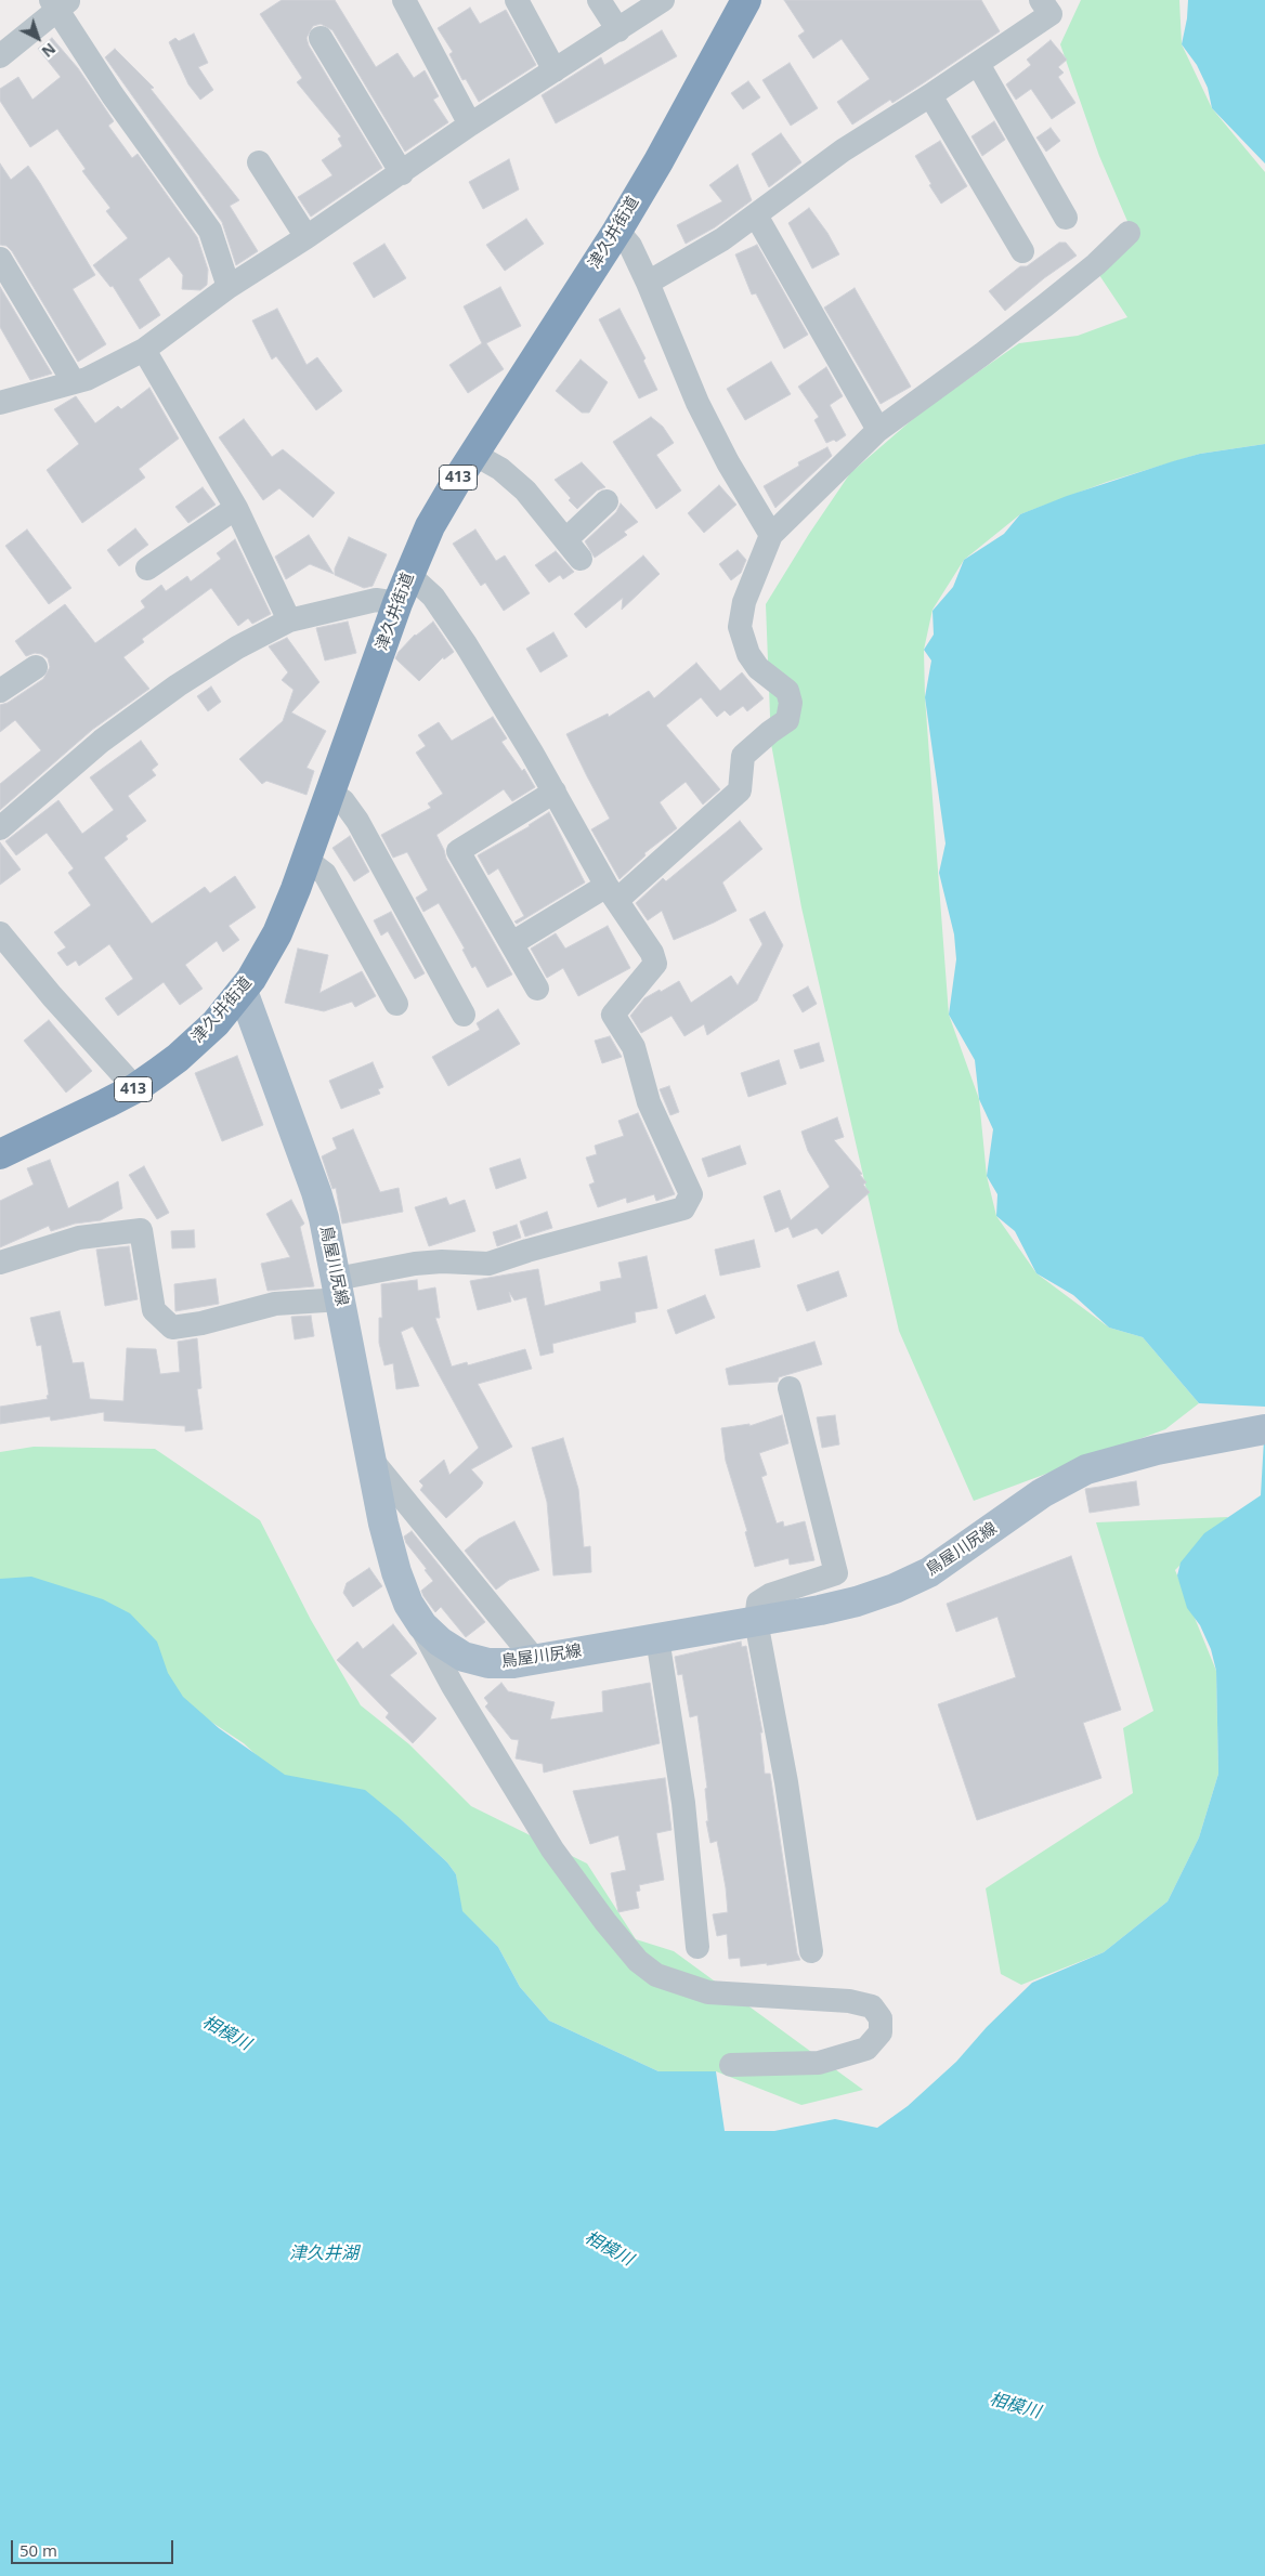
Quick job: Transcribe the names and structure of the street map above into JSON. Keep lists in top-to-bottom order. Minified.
{"streets":{"highway":["津久井街道","413"],"main road":["鳥屋川尻線"]},"crossings":[["津久井街道","鳥屋川尻線"]],"water":["相模川","津久井湖"],"scale_bar":"50 m","north":"bottom right"}
